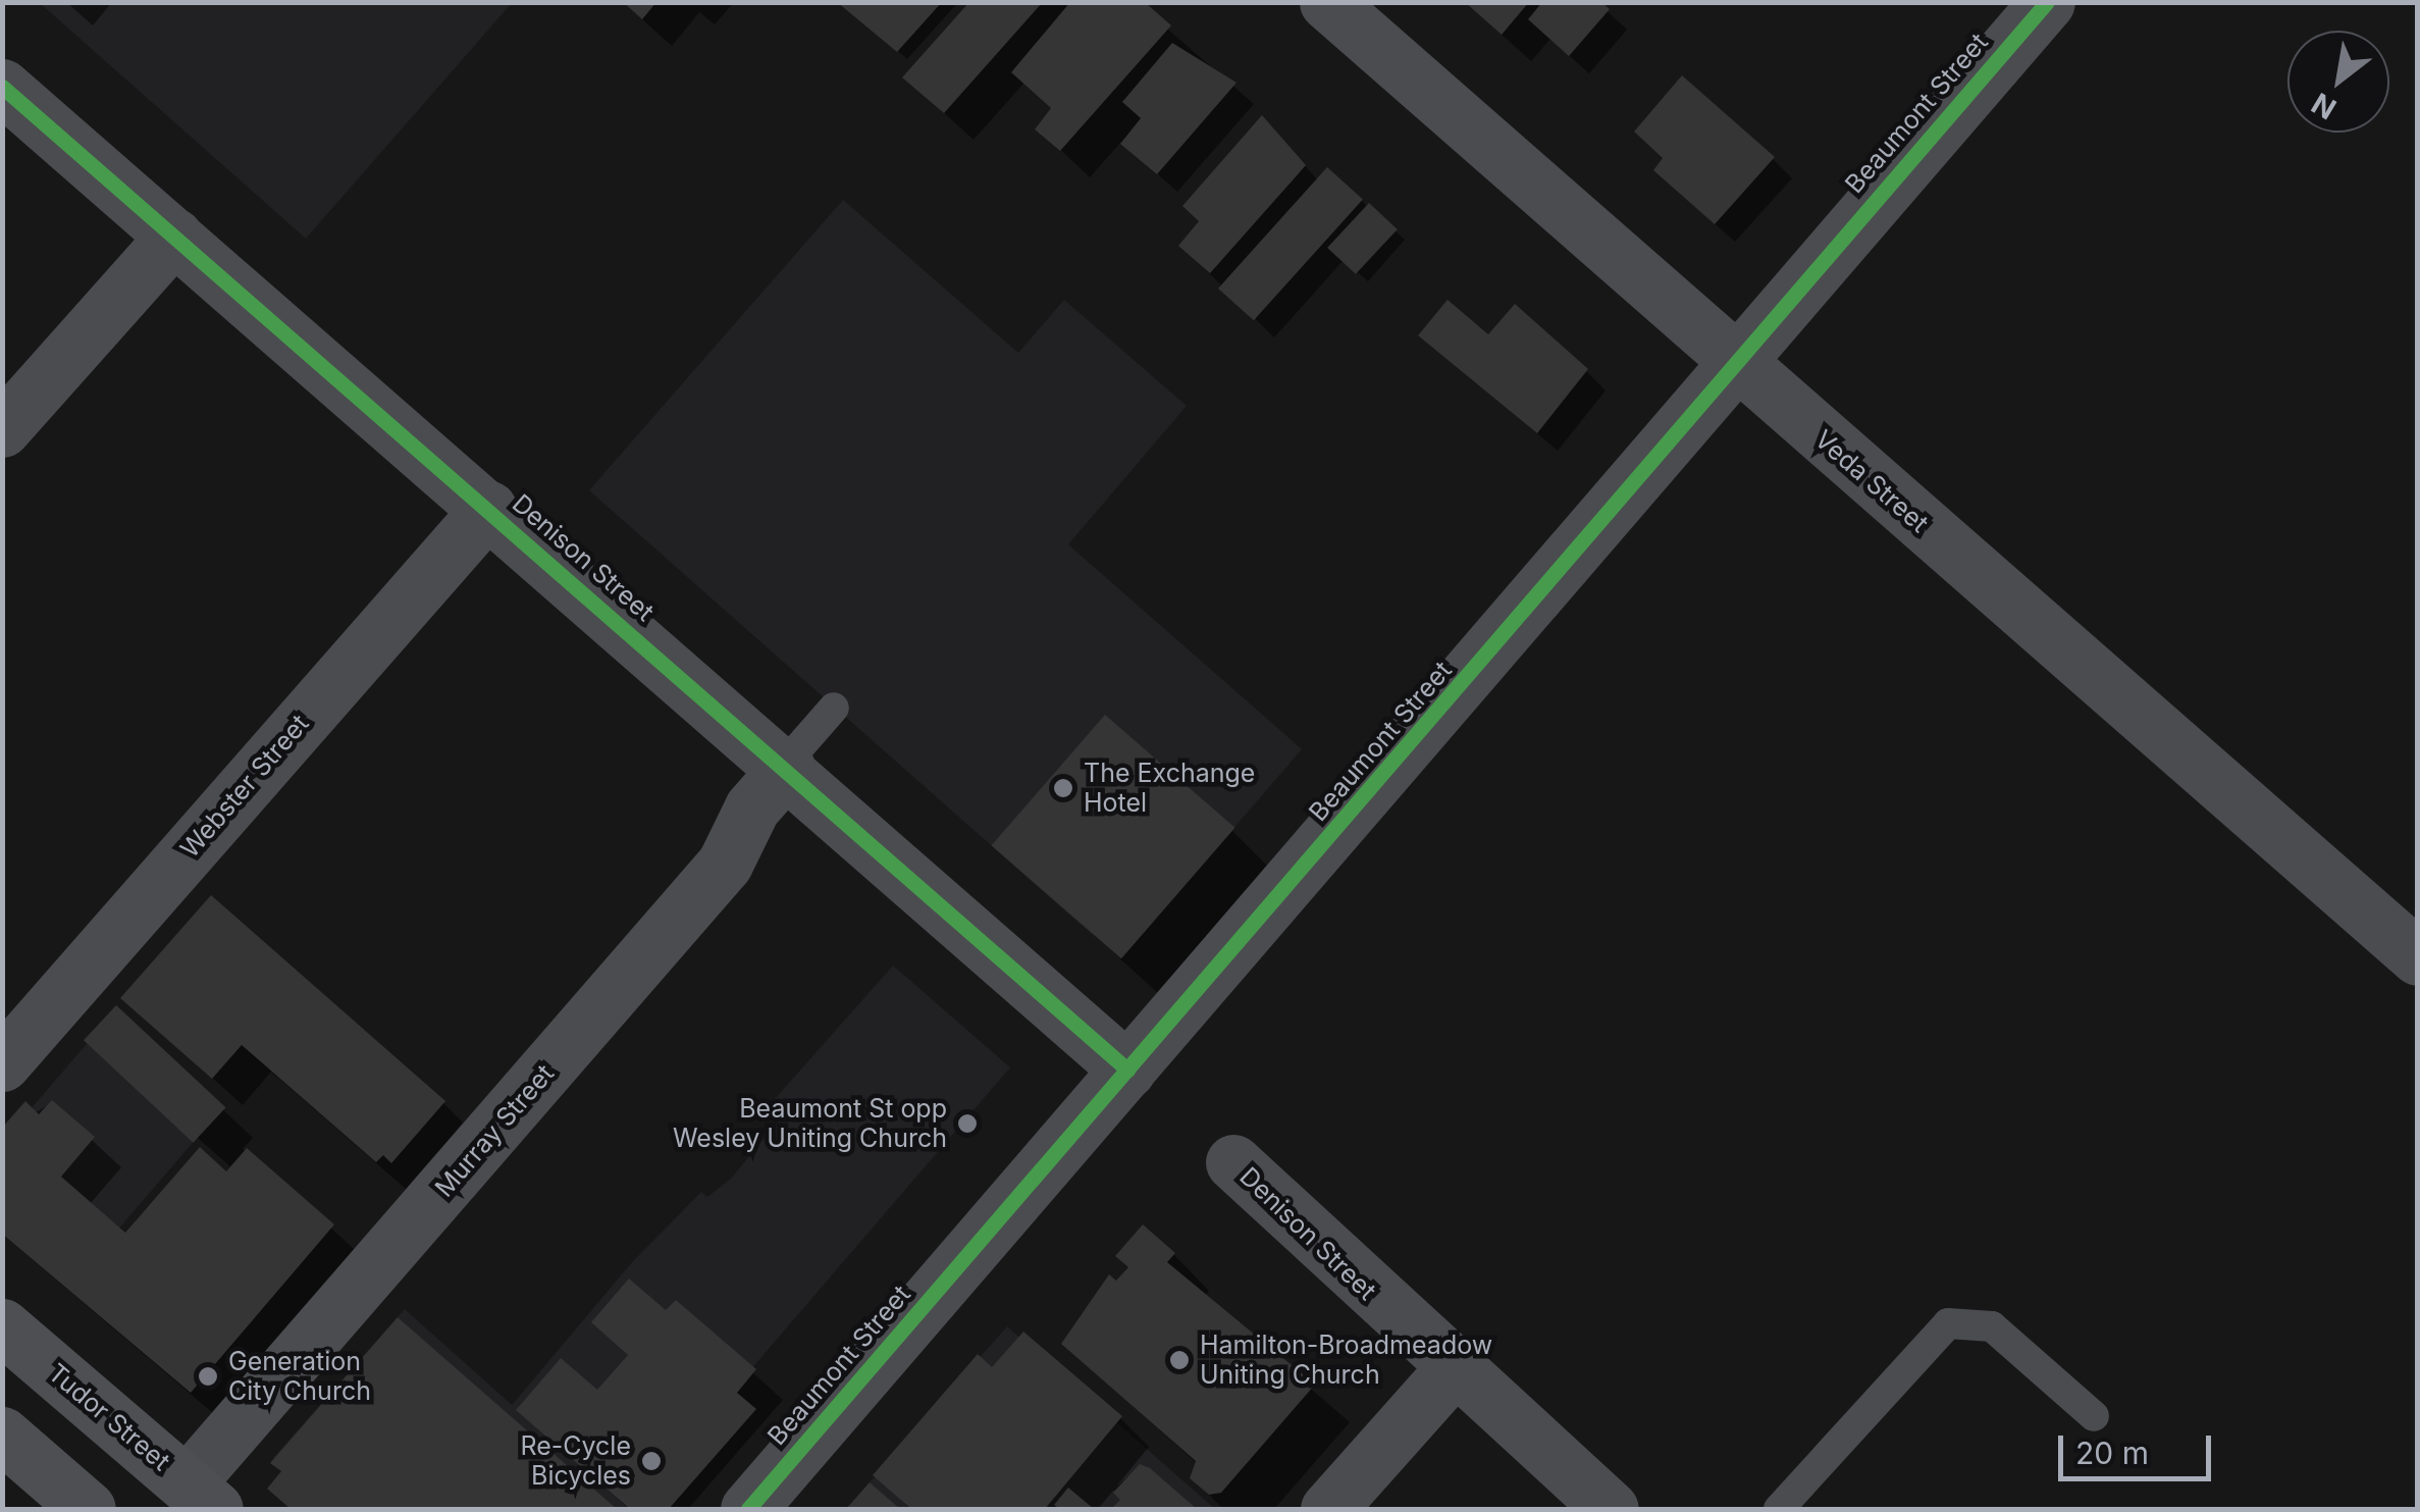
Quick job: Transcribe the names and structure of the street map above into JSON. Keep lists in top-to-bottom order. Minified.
{"streets":{"main road":["Tudor Street"],"street":["Beaumont Street","Veda Street","Denison Street","Webster Street","Murray Street"]},"crossings":[["Beaumont Street","Veda Street"],["Beaumont Street","Denison Street"],["Denison Street","Webster Street"],["Denison Street","Murray Street"],["Murray Street","Tudor Street"]],"places":["The Exchange Hotel","Beaumont St opp Wesley Uniting Church","Hamilton-Broadmeadow Uniting Church","Generation City Church","Re-Cycle Bicycles"],"scale_bar":"20 m","north":"bottom left"}
